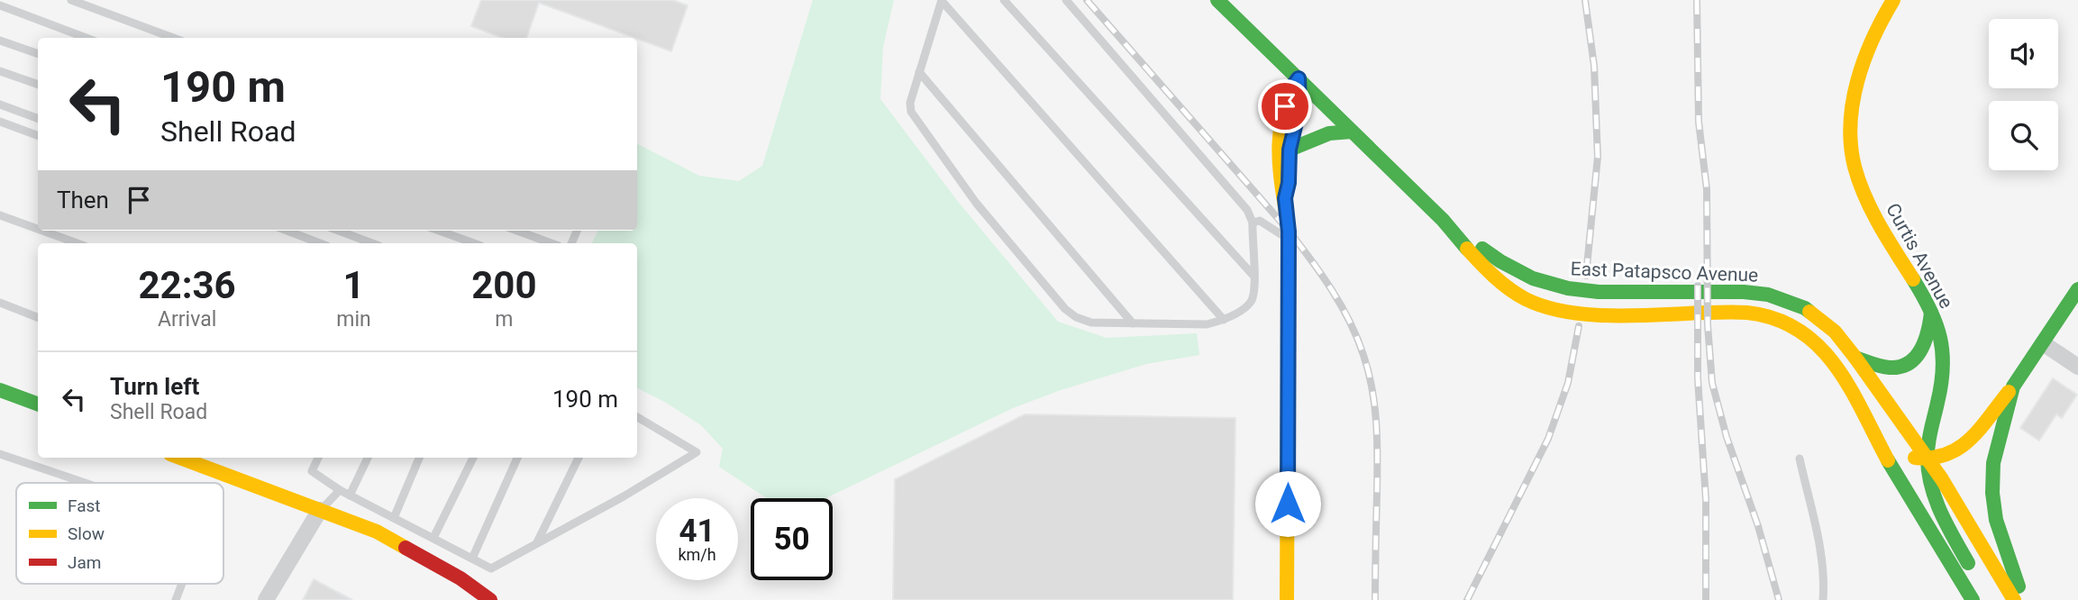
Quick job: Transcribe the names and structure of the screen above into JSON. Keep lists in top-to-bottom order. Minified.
{"streets":{"main road":["Curtis Avenue","East Patapsco Avenue"]},"crossings":[["Curtis Avenue","East Patapsco Avenue"]],"legend":["Fast","Slow","Jam"],"page":{"turn":["190 m","Shell Road"],"then":"Then","eta":["22:36","Arrival","1","min","200","m"],"list":[{"name":"Turn left","note":"Shell Road","value":"190 m"}],"speed":"41 km/h","limit":"50"}}
